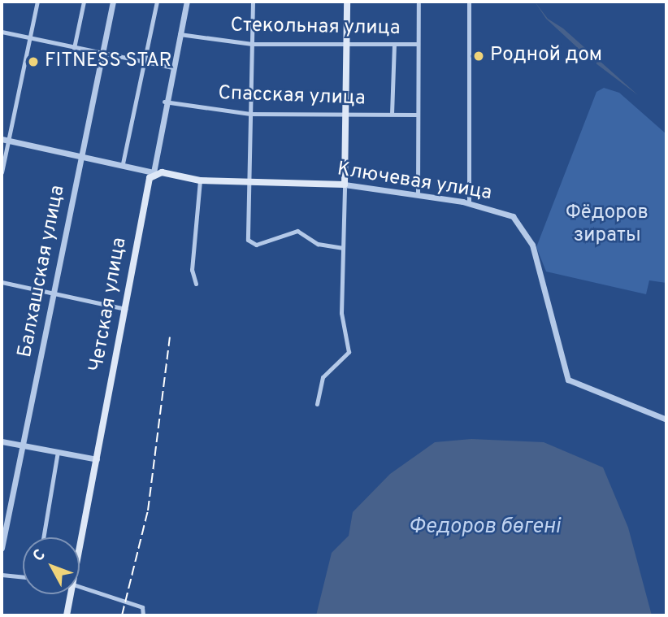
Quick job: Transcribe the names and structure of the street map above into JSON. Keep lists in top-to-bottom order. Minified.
{"streets":{"main road":["Ключевая улица","Четская улица"],"street":["Стекольная улица","Спасская улица","Балхашская улица"]},"crossings":[["Стекольная улица","Четская улица"],["Спасская улица","Четская улица"],["Ключевая улица","Балхашская улица"],["Ключевая улица","Четская улица"]],"water":["Федоров бөгені"],"parks":["Фёдоров зираты"],"places":["Родной дом","FITNESS STAR"],"north":"top left"}
